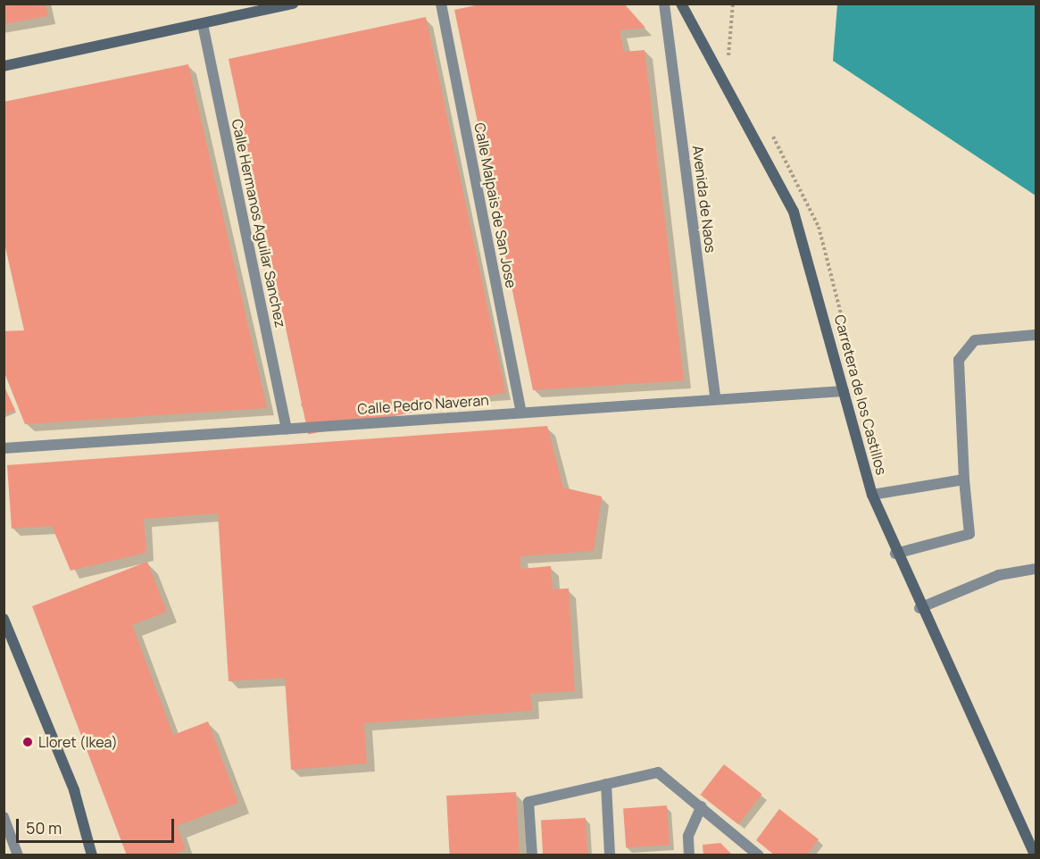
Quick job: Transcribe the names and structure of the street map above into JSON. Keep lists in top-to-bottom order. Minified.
{"streets":{"main road":["Carretera de los Castillos"],"street":["Avenida de Naos","Calle Malpais de San Jose","Calle Hermanos Aguilar Sanchez","Calle Pedro Naveran"]},"crossings":[["Avenida de Naos","Calle Pedro Naveran"],["Calle Malpais de San Jose","Calle Pedro Naveran"],["Calle Hermanos Aguilar Sanchez","Calle Pedro Naveran"],["Carretera de los Castillos","Calle Pedro Naveran"]],"places":["Lloret (Ikea)"],"scale_bar":"50 m"}
